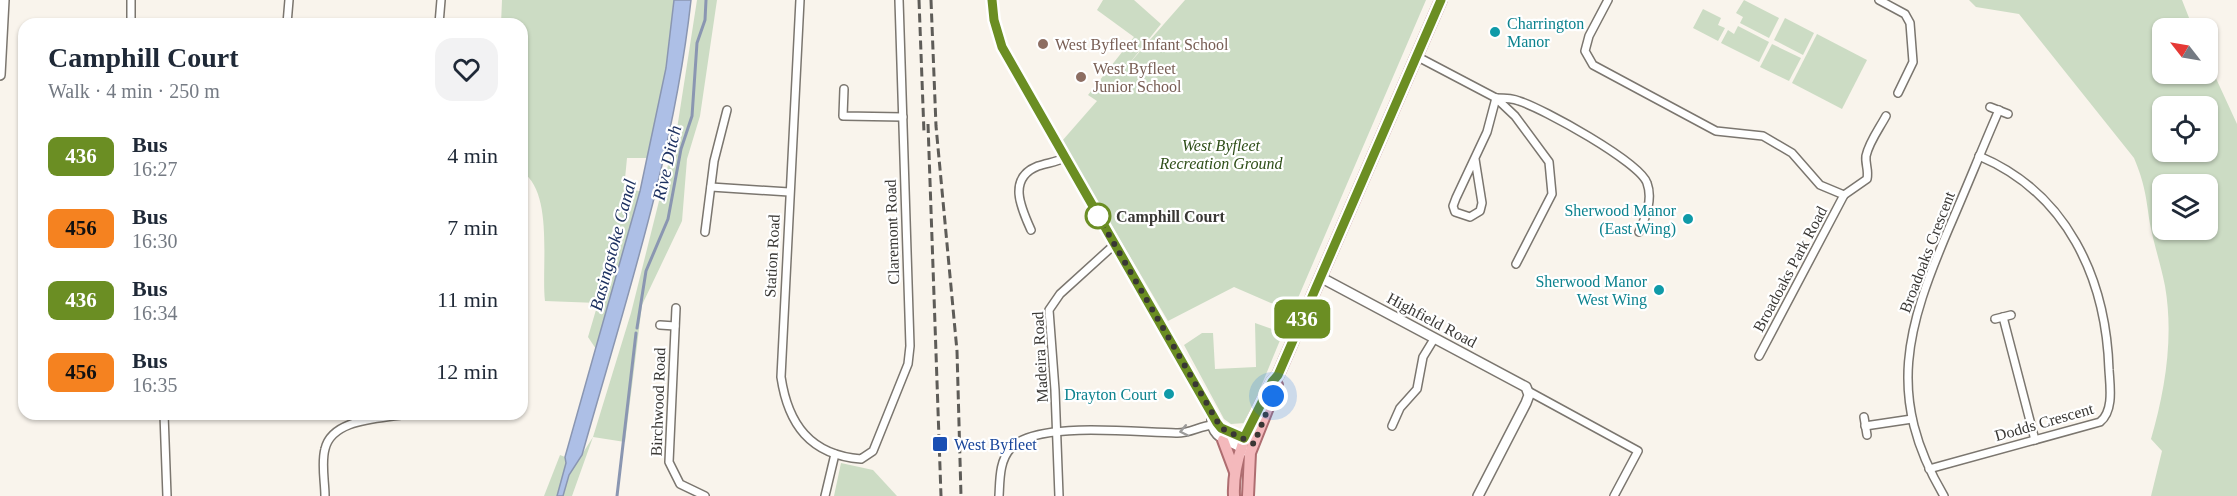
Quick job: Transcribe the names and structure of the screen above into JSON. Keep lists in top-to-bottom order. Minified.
{"streets":{"street":["Claremont Road","Broadoaks Crescent","Station Road","Broadoaks Park Road","Highfield Road","Madeira Road","Birchwood Road","Dodds Crescent"]},"crossings":[["Claremont Road","Station Road"],["Broadoaks Crescent","Dodds Crescent"]],"water":["Rive Ditch","Basingstoke Canal"],"parks":["West Byfleet Recreation Ground"],"places":{"other":["Charrington Manor","West Byfleet Infant School","West Byfleet Junior School","Camphill Court","Sherwood Manor (East Wing)","Sherwood Manor West Wing","Drayton Court"],"transit":["West Byfleet"]},"lines":["bus line 436"],"north":"top left","page":{"on_map":"436","heading":["Camphill Court","Walk · 4 min · 250 m"],"list":[{"mark":"436","name":"Bus","note":"16:27","value":"4 min"},{"mark":"456","name":"Bus","note":"16:30","value":"7 min"},{"mark":"436","name":"Bus","note":"16:34","value":"11 min"},{"mark":"456","name":"Bus","note":"16:35","value":"12 min"}]}}
